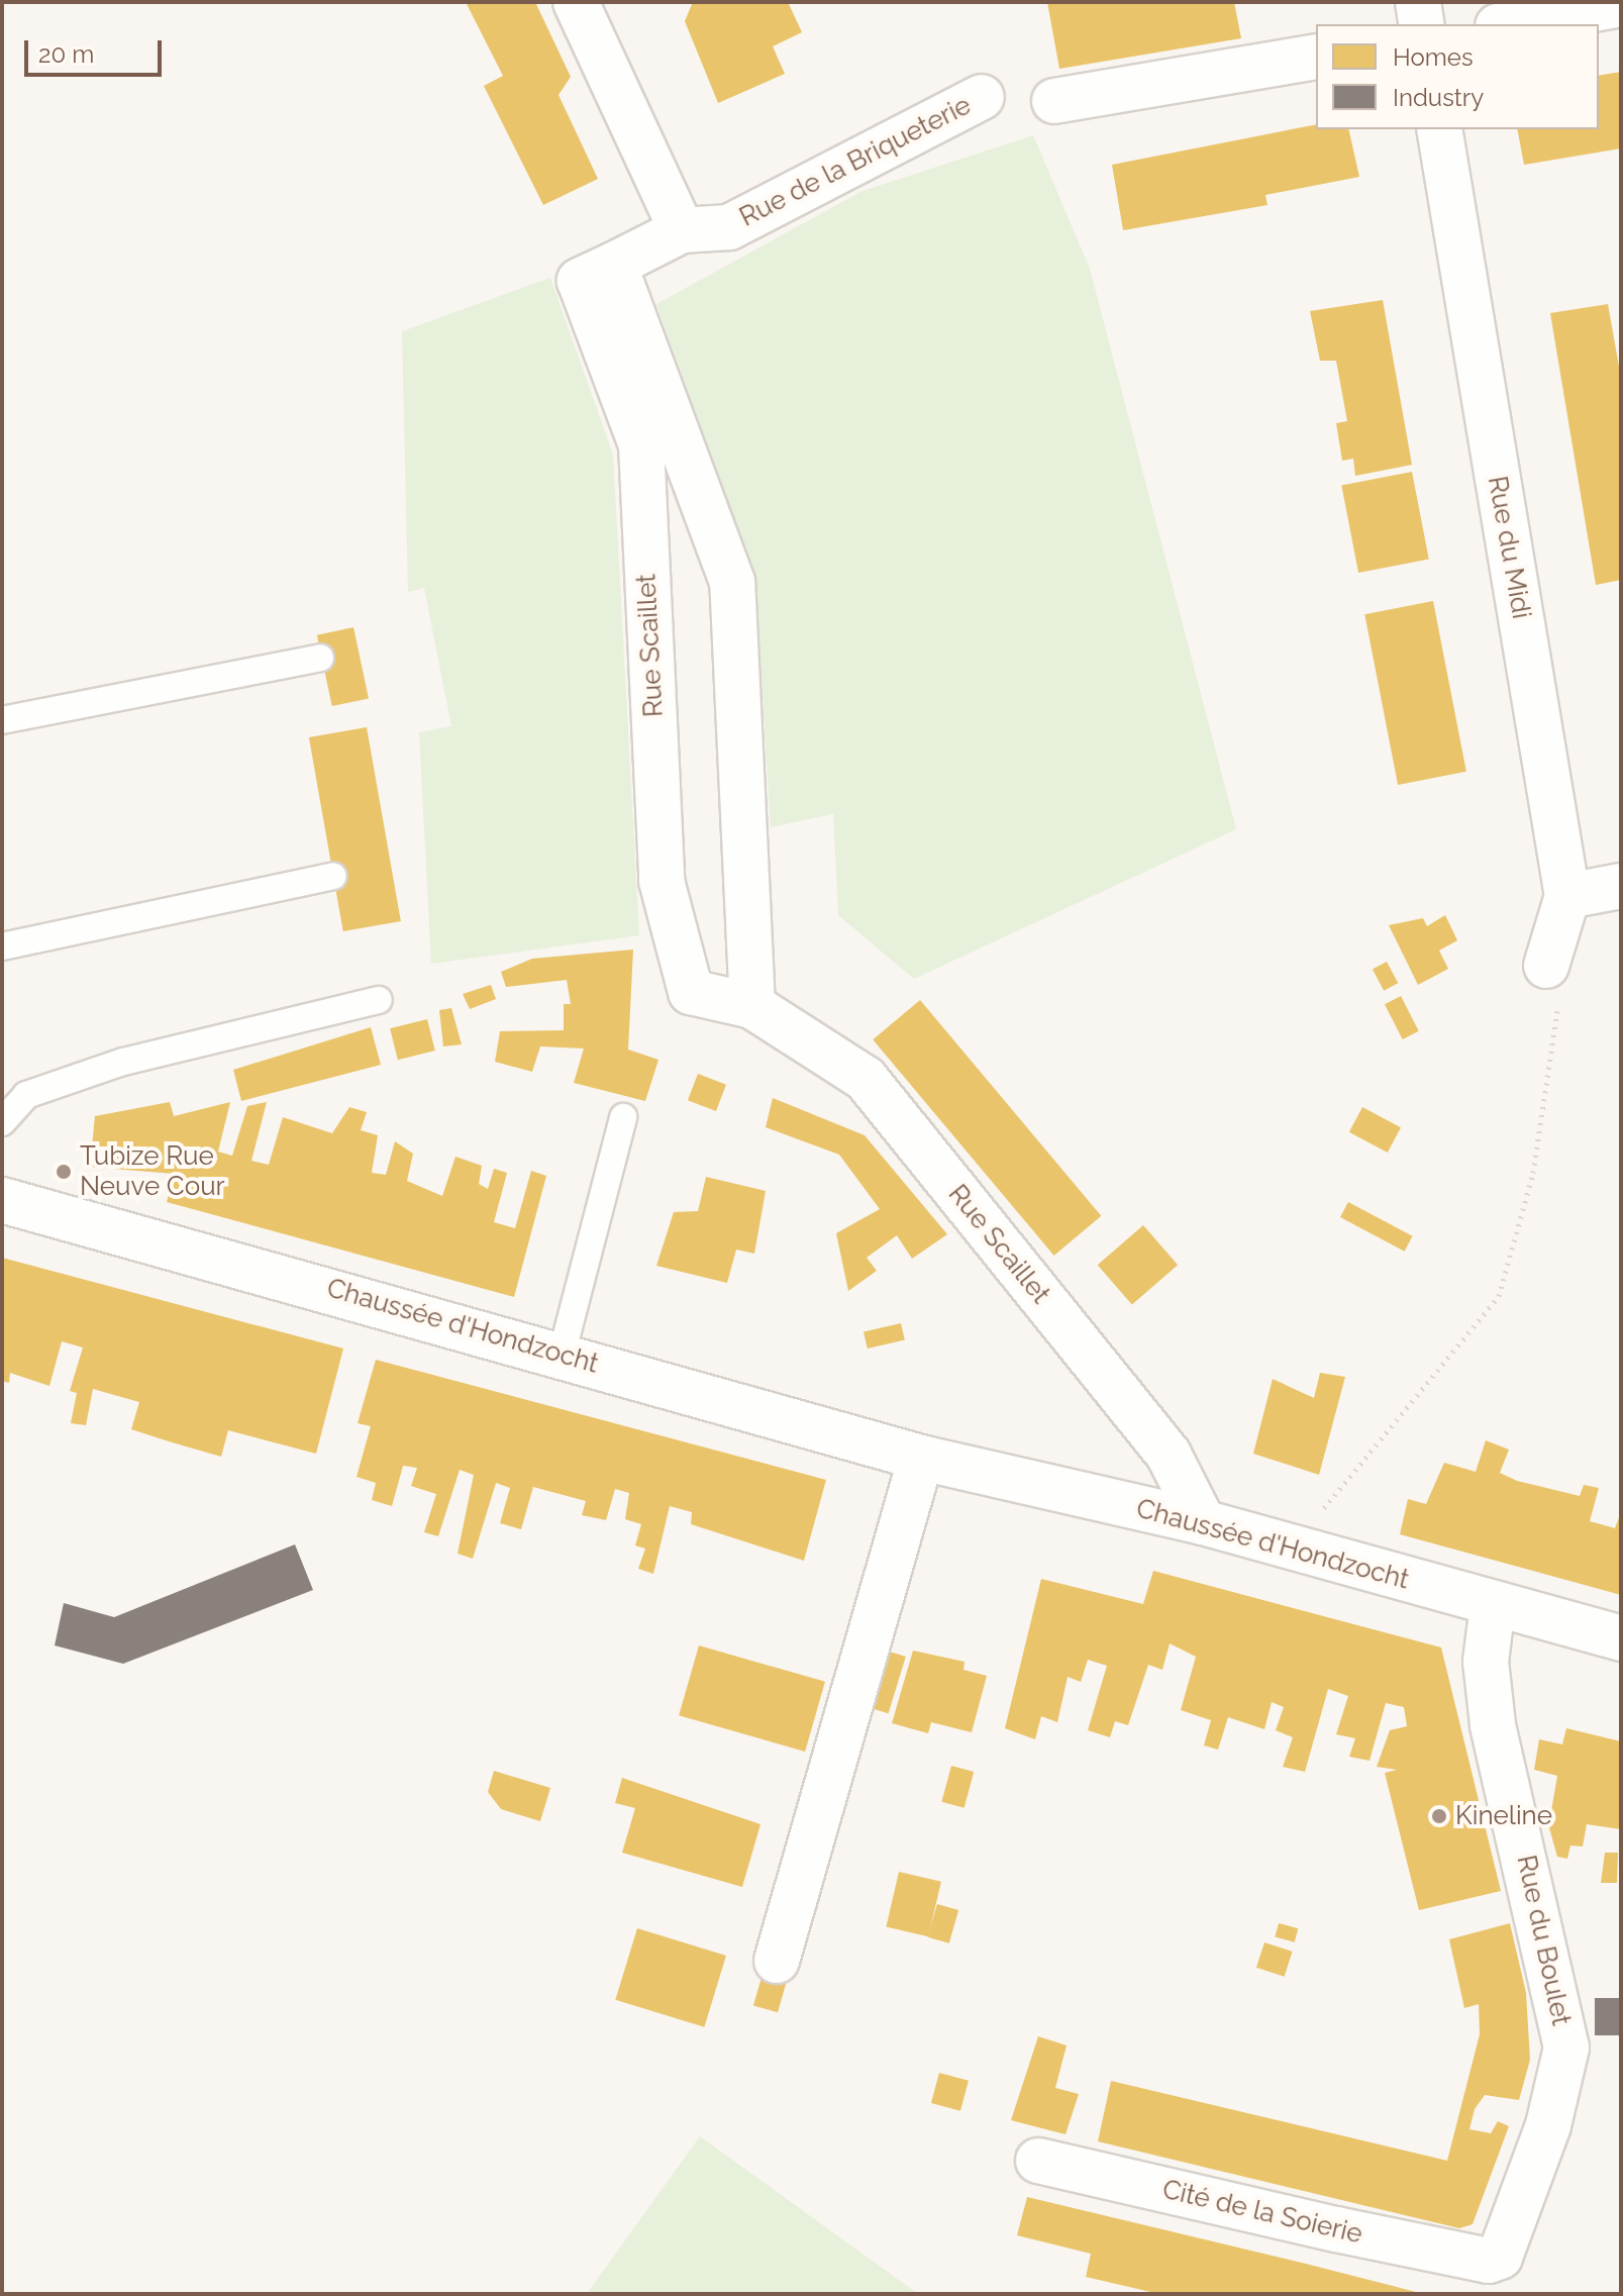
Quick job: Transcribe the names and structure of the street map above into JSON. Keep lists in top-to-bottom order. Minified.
{"streets":{"street":["Rue de la Briqueterie","Rue du Midi","Rue Scaillet","Chaussée d'Hondzocht","Rue du Boulet","Cité de la Soierie"]},"crossings":[["Rue de la Briqueterie","Rue Scaillet"],["Rue Scaillet","Chaussée d'Hondzocht"],["Chaussée d'Hondzocht","Rue du Boulet"],["Rue du Boulet","Cité de la Soierie"]],"places":["Tubize Rue Neuve Cour","Kineline"],"legend":["Homes","Industry"],"scale_bar":"20 m"}
